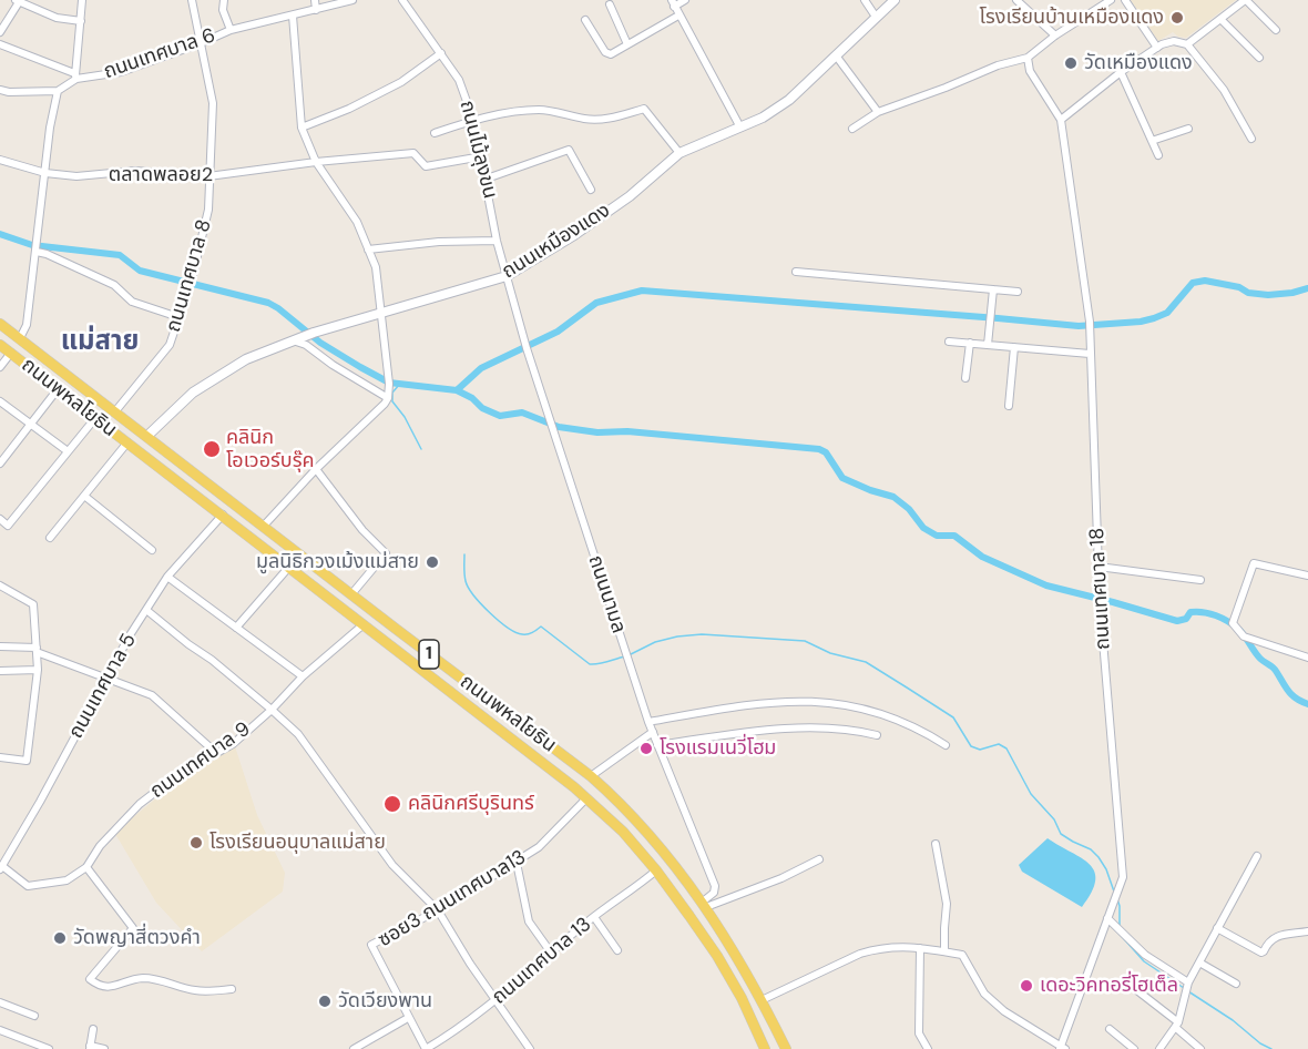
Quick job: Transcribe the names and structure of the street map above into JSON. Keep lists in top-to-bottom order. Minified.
{"streets":{"main road":["ถนนพหลโยธิน","1"],"street":["ถนนเทศบาล 6","ถนนไม้ลุงขน","ตลาดพลอย2","ถนนเหมืองแดง","ถนนเทศบาล 8","ถนนเทศบาล 18","ถนนนามล","ถนนเทศบาล 5","ถนนเทศบาล 9","ซอย3 ถนนเทศบาล13","ถนนเทศบาล 13"]},"crossings":[["ถนนเทศบาล 6","ถนนเทศบาล 8"],["ถนนไม้ลุงขน","ตลาดพลอย2"],["ถนนไม้ลุงขน","ถนนเหมืองแดง"],["ถนนไม้ลุงขน","ถนนนามล"],["ตลาดพลอย2","ถนนเทศบาล 8"],["ถนนเหมืองแดง","ถนนพหลโยธิน"],["ถนนเหมืองแดง","ถนนนามล"],["ถนนเทศบาล 8","ถนนพหลโยธิน"],["ถนนพหลโยธิน","ถนนนามล"],["ถนนพหลโยธิน","ถนนเทศบาล 5"],["ถนนพหลโยธิน","ถนนเทศบาล 9"],["ถนนพหลโยธิน","ซอย3 ถนนเทศบาล13"],["ถนนพหลโยธิน","ถนนเทศบาล 13"],["ถนนเทศบาล 5","ถนนเทศบาล 9"],["ซอย3 ถนนเทศบาล13","ถนนเทศบาล 13"]],"districts":["แม่สาย"],"places":["โรงเรียนบ้านเหมืองแดง","วัดเหมืองแดง","คลินิก โอเวอร์บรุ๊ค","มูลนิธิกวงเม้งแม่สาย","โรงแรมเนวี่โฮม","คลินิกศรีบุรินทร์","โรงเรียนอนุบาลแม่สาย","วัดพญาสี่ตวงคำ","เดอะวิคทอรี่โฮเต็ล","วัดเวียงพาน"]}
